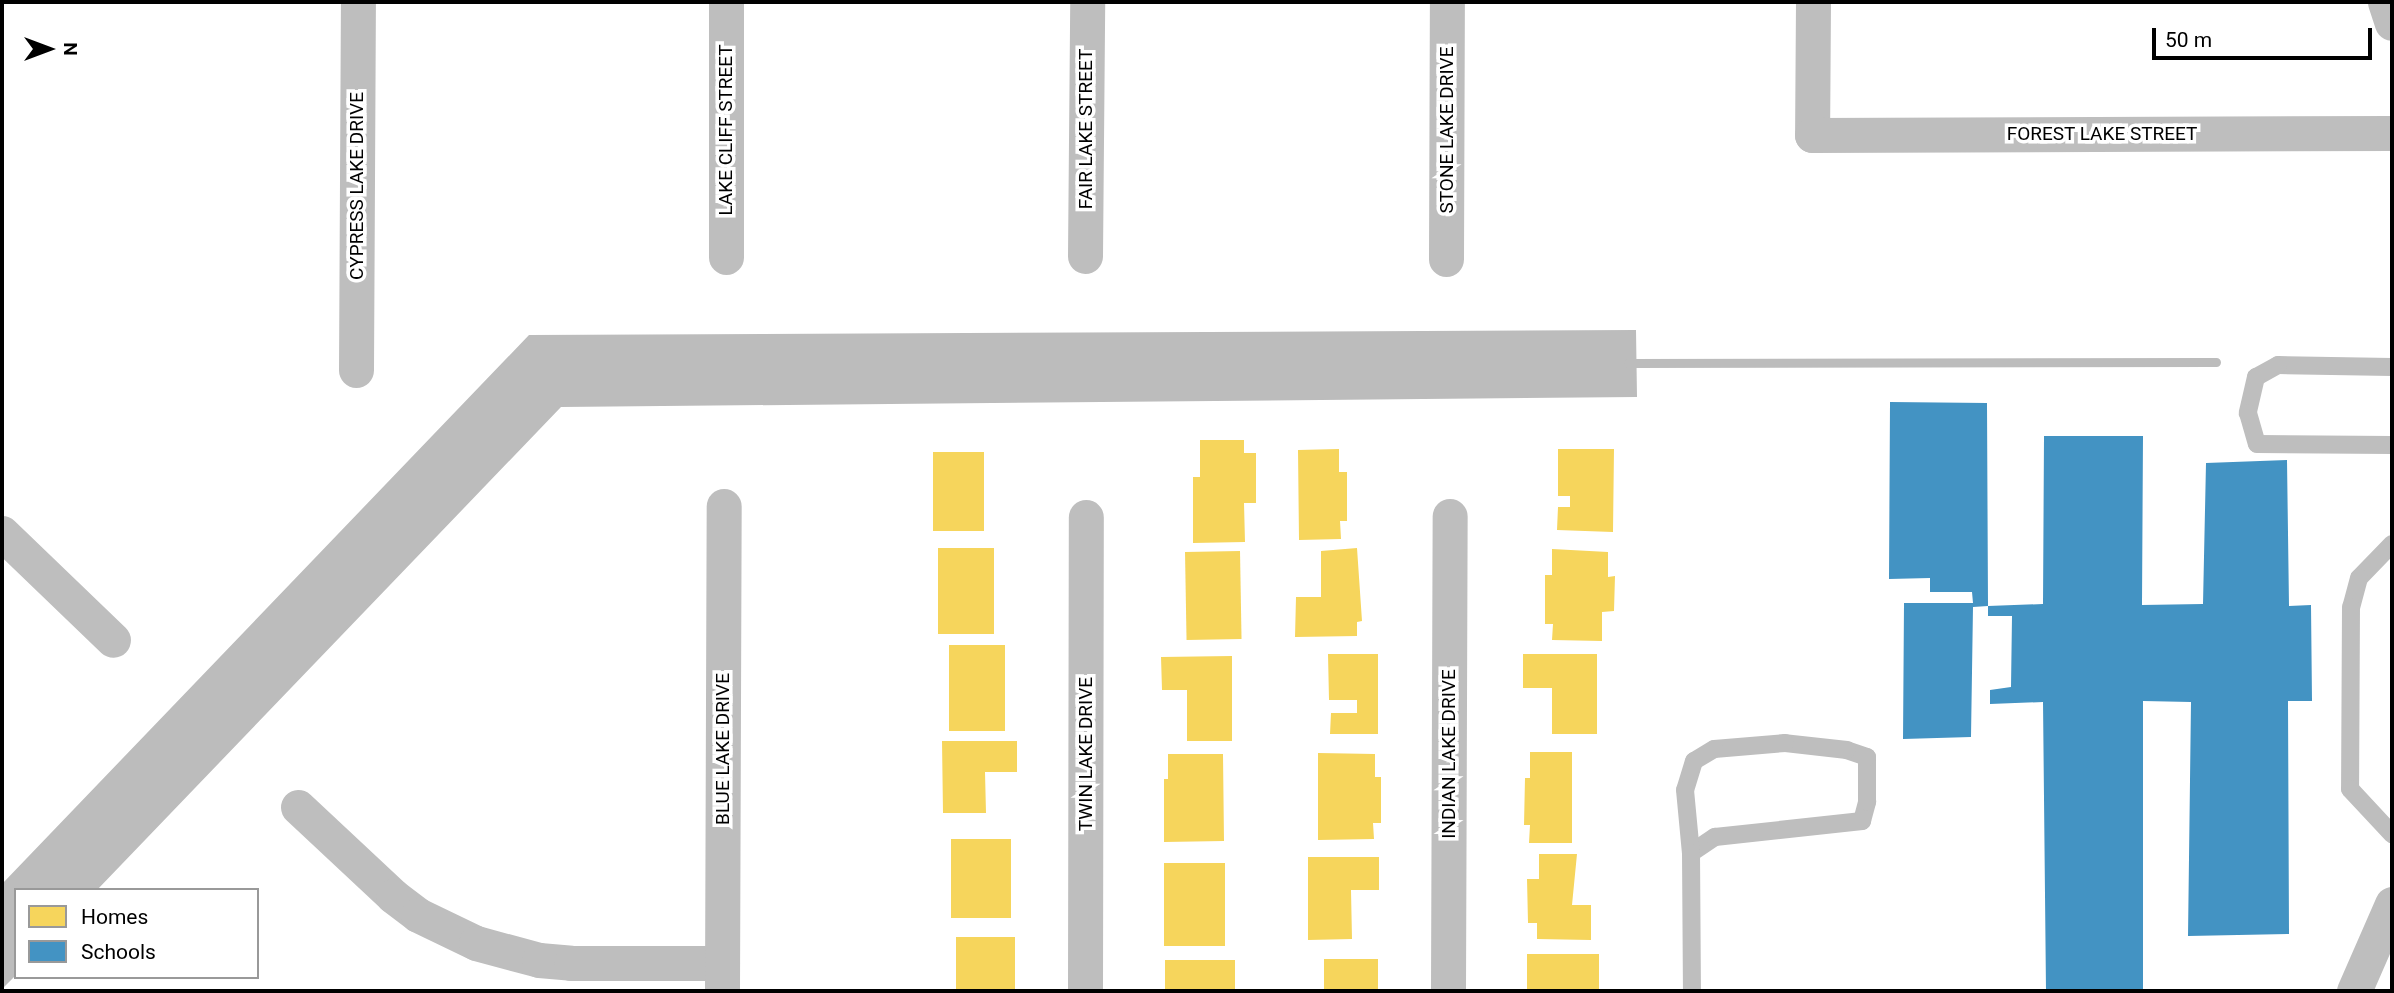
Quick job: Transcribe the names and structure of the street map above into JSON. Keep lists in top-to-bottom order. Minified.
{"streets":{"street":["FAIR LAKE STREET","LAKE CLIFF STREET","STONE LAKE DRIVE","FOREST LAKE STREET","CYPRESS LAKE DRIVE","BLUE LAKE DRIVE","TWIN LAKE DRIVE","INDIAN LAKE DRIVE"]},"legend":["Homes","Schools"],"scale_bar":"50 m","north":"right"}
